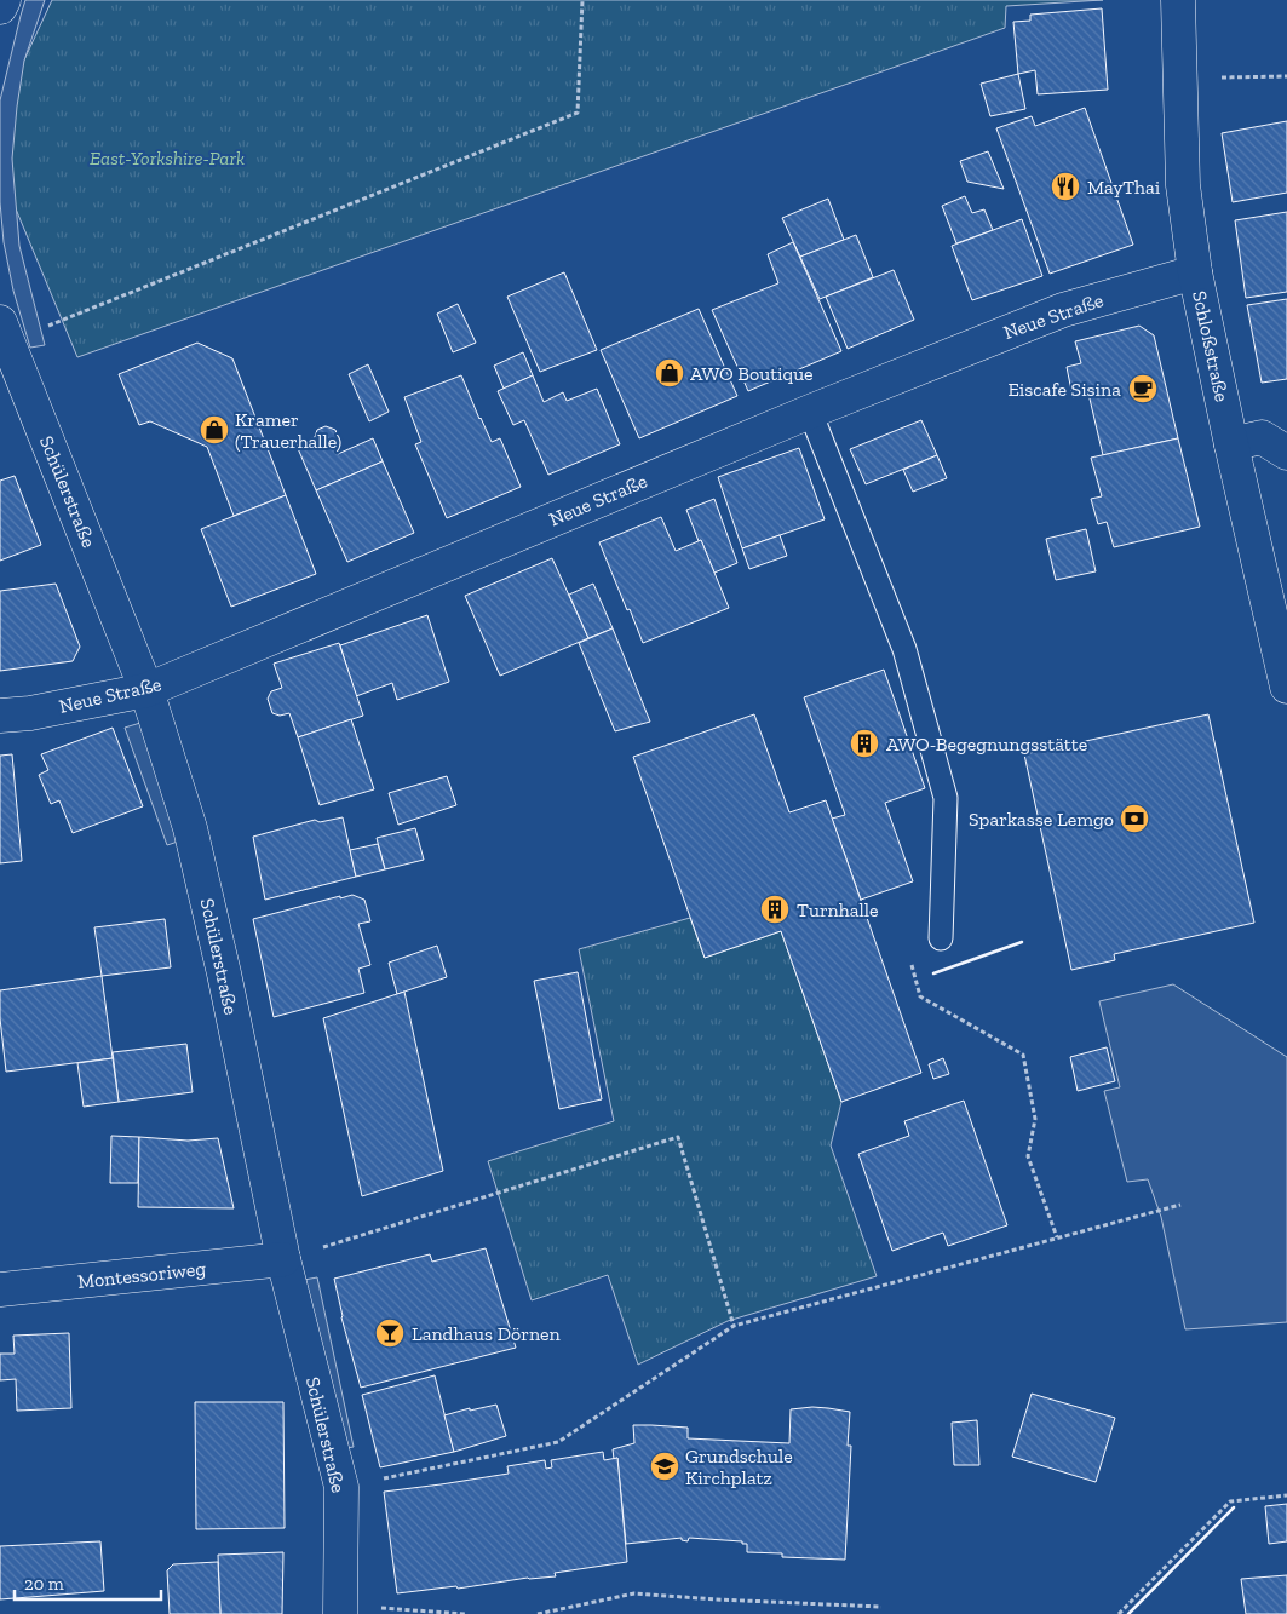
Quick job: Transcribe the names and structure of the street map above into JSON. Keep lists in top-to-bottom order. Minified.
{"streets":{"street":["Neue Straße","Schloßstraße","Schülerstraße","Montessoriweg"]},"crossings":[["Neue Straße","Schloßstraße"],["Neue Straße","Schülerstraße"],["Schülerstraße","Montessoriweg"]],"parks":["East-Yorkshire-Park"],"places":{"restaurant":["MayThai"],"shop":["AWO Boutique","Kramer (Trauerhalle)"],"cafe":["Eiscafe Sisina"],"building":["AWO-Begegnungsstätte","Turnhalle"],"bank":["Sparkasse Lemgo"],"bar":["Landhaus Dörnen"],"school or university":["Grundschule Kirchplatz"]},"scale_bar":"20 m"}
